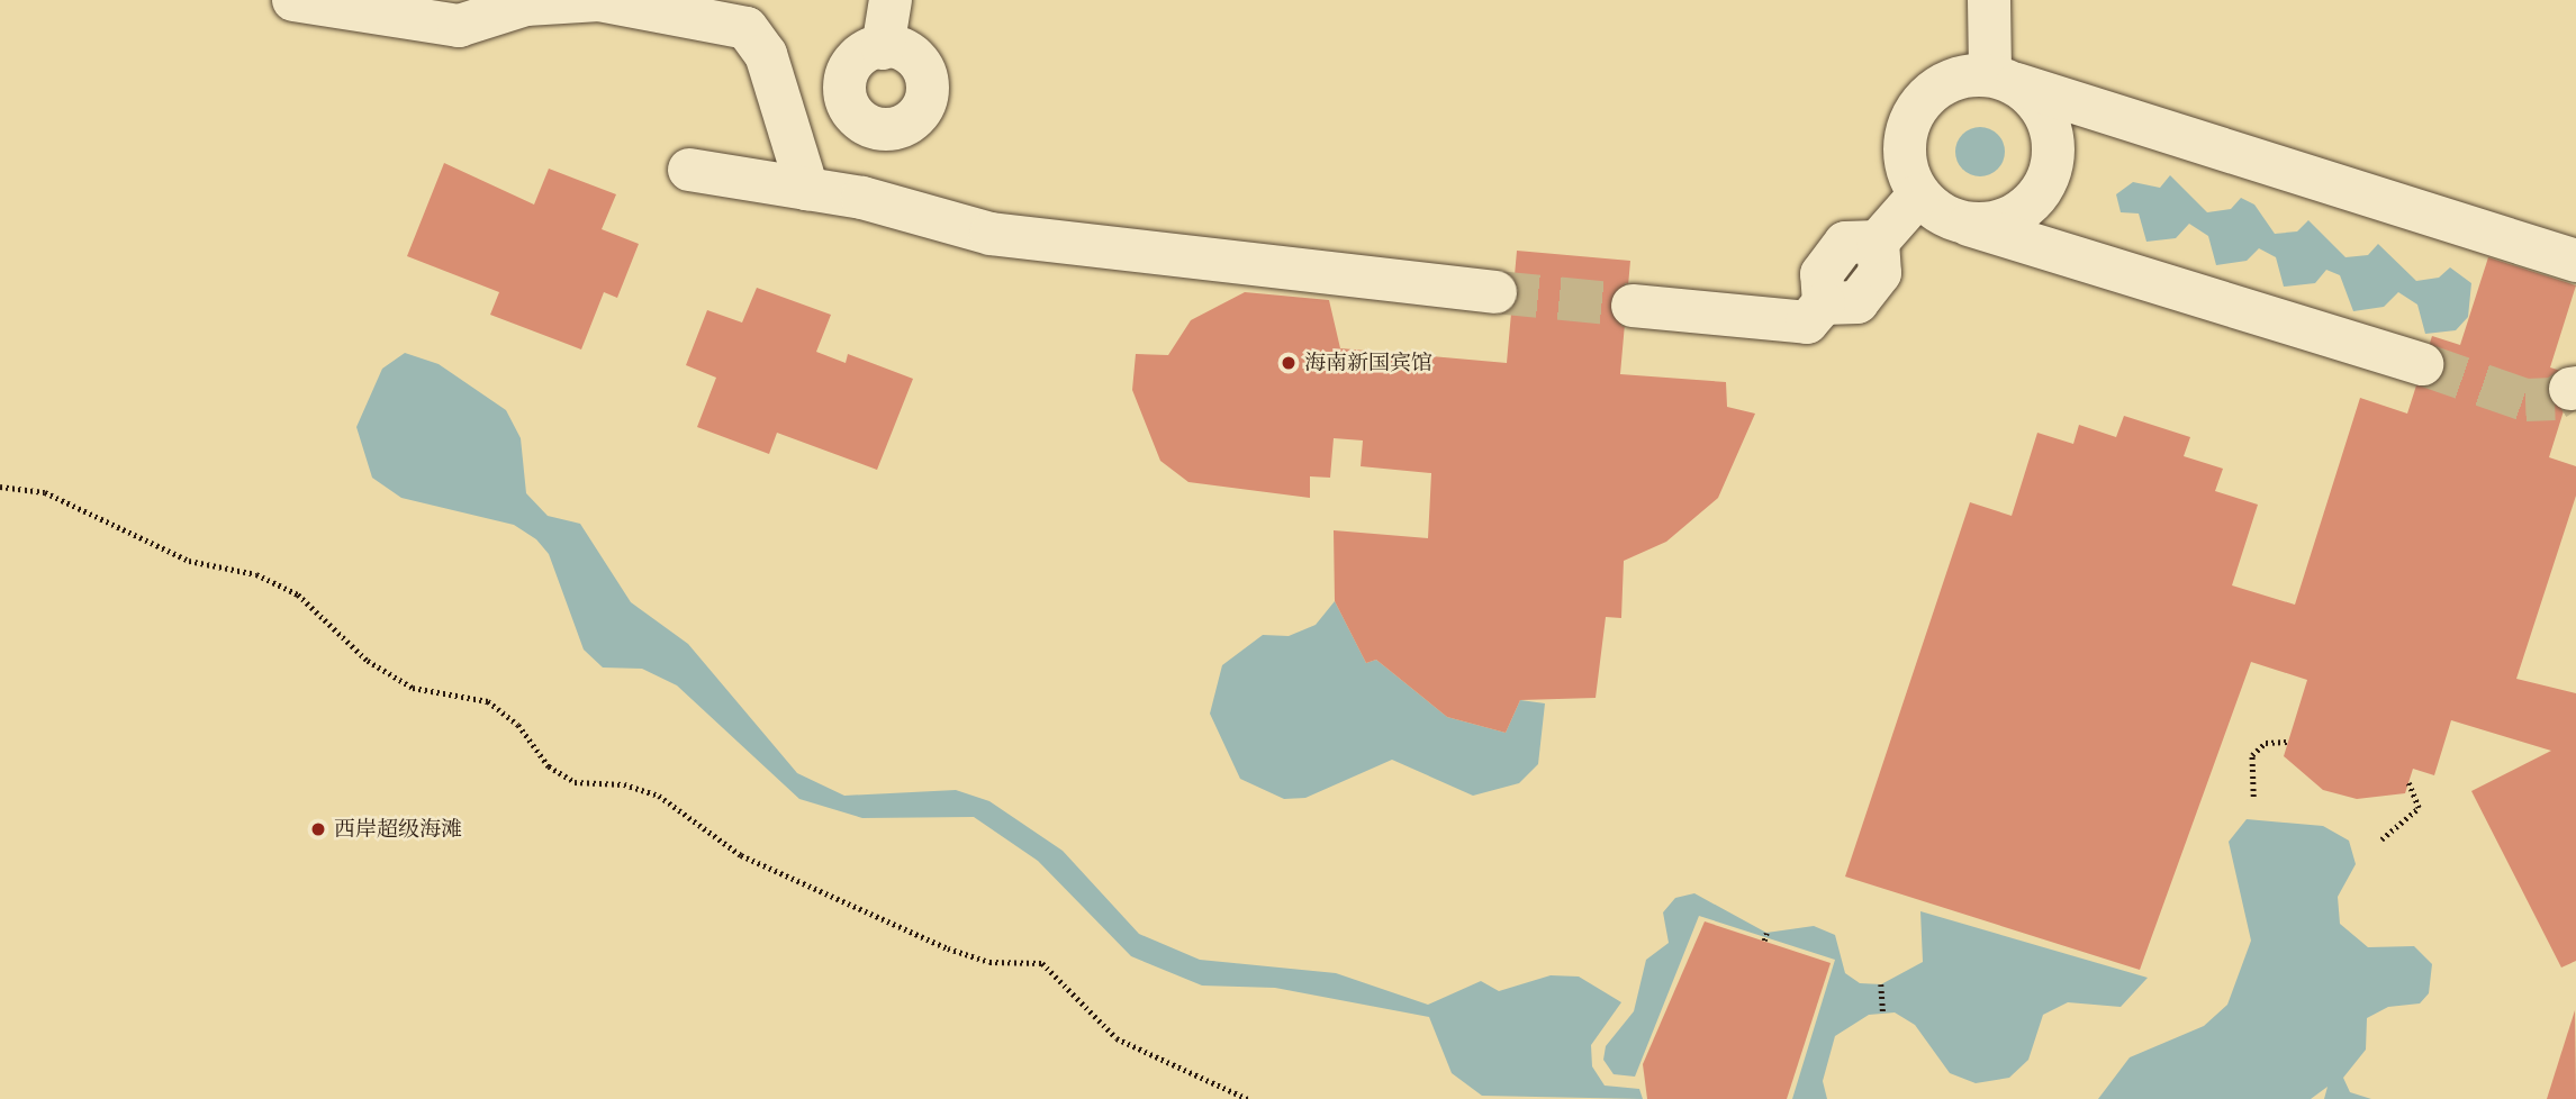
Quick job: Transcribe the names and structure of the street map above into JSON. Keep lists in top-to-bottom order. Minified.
{"places":["海南新国宾馆","西岸超级海滩"]}
